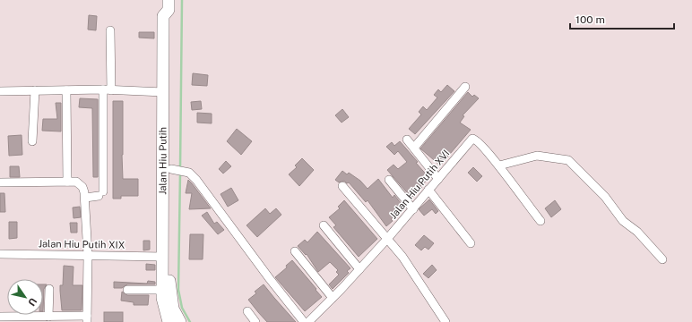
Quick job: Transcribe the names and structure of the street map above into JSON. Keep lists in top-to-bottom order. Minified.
{"streets":{"street":["Jalan Hiu Putih","Jalan Hiu Putih XVI","Jalan Hiu Putih XIX"]},"crossings":[["Jalan Hiu Putih","Jalan Hiu Putih XIX"]],"scale_bar":"100 m","north":"bottom right"}
